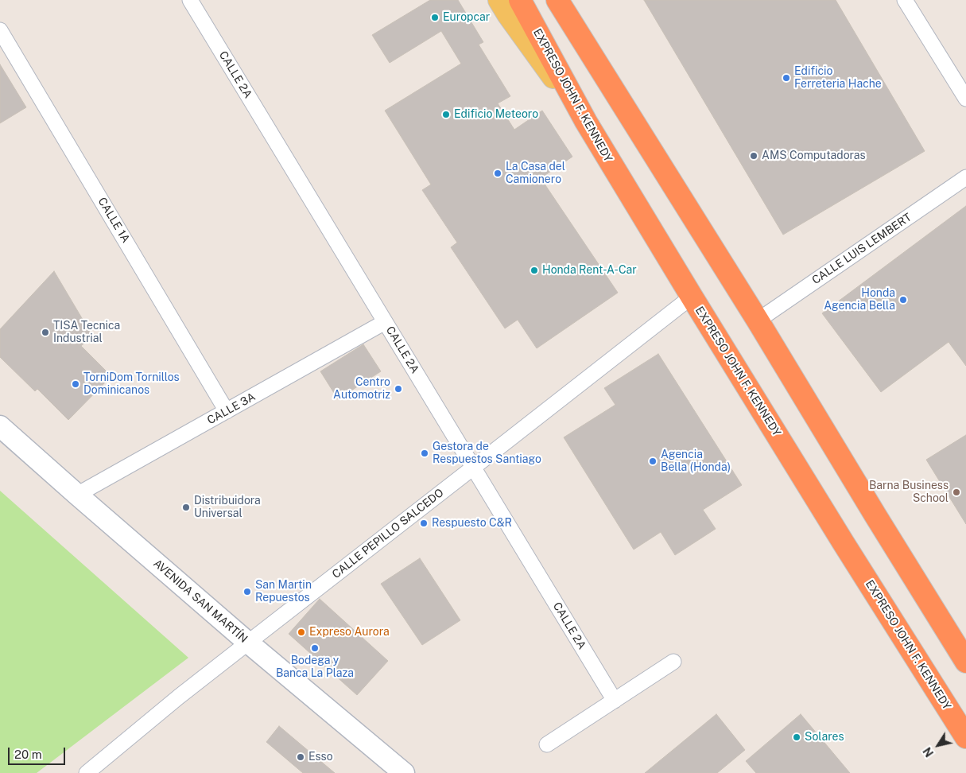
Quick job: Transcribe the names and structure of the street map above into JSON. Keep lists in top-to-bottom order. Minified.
{"streets":{"highway":["EXPRESO JOHN F. KENNEDY"],"main road":["AVENIDA SAN MARTÍN"],"street":["CALLE 2A","CALLE 1A","CALLE LUIS LEMBERT","CALLE 3A","CALLE PEPILLO SALCEDO"]},"crossings":[["CALLE 2A","CALLE 3A"],["CALLE 2A","CALLE PEPILLO SALCEDO"],["EXPRESO JOHN F. KENNEDY","CALLE PEPILLO SALCEDO"],["CALLE 1A","CALLE 3A"],["CALLE 3A","AVENIDA SAN MARTÍN"],["CALLE PEPILLO SALCEDO","AVENIDA SAN MARTÍN"]],"places":["Europcar","Edificio Ferreteria Hache","Edificio Meteoro","AMS Computadoras","La Casa del Camionero","Honda Rent-A-Car","Honda Agencia Bella","TISA Tecnica Industrial","TorniDom Tornillos Dominicanos","Centro Automotriz","Gestora de Respuestos Santiago","Agencia Bella (Honda)","Barna Business School","Distribuidora Universal","Respuesto C&R","San Martin Repuestos","Expreso Aurora","Bodega y Banca La Plaza","Solares","Esso"],"scale_bar":"20 m","north":"bottom left"}
